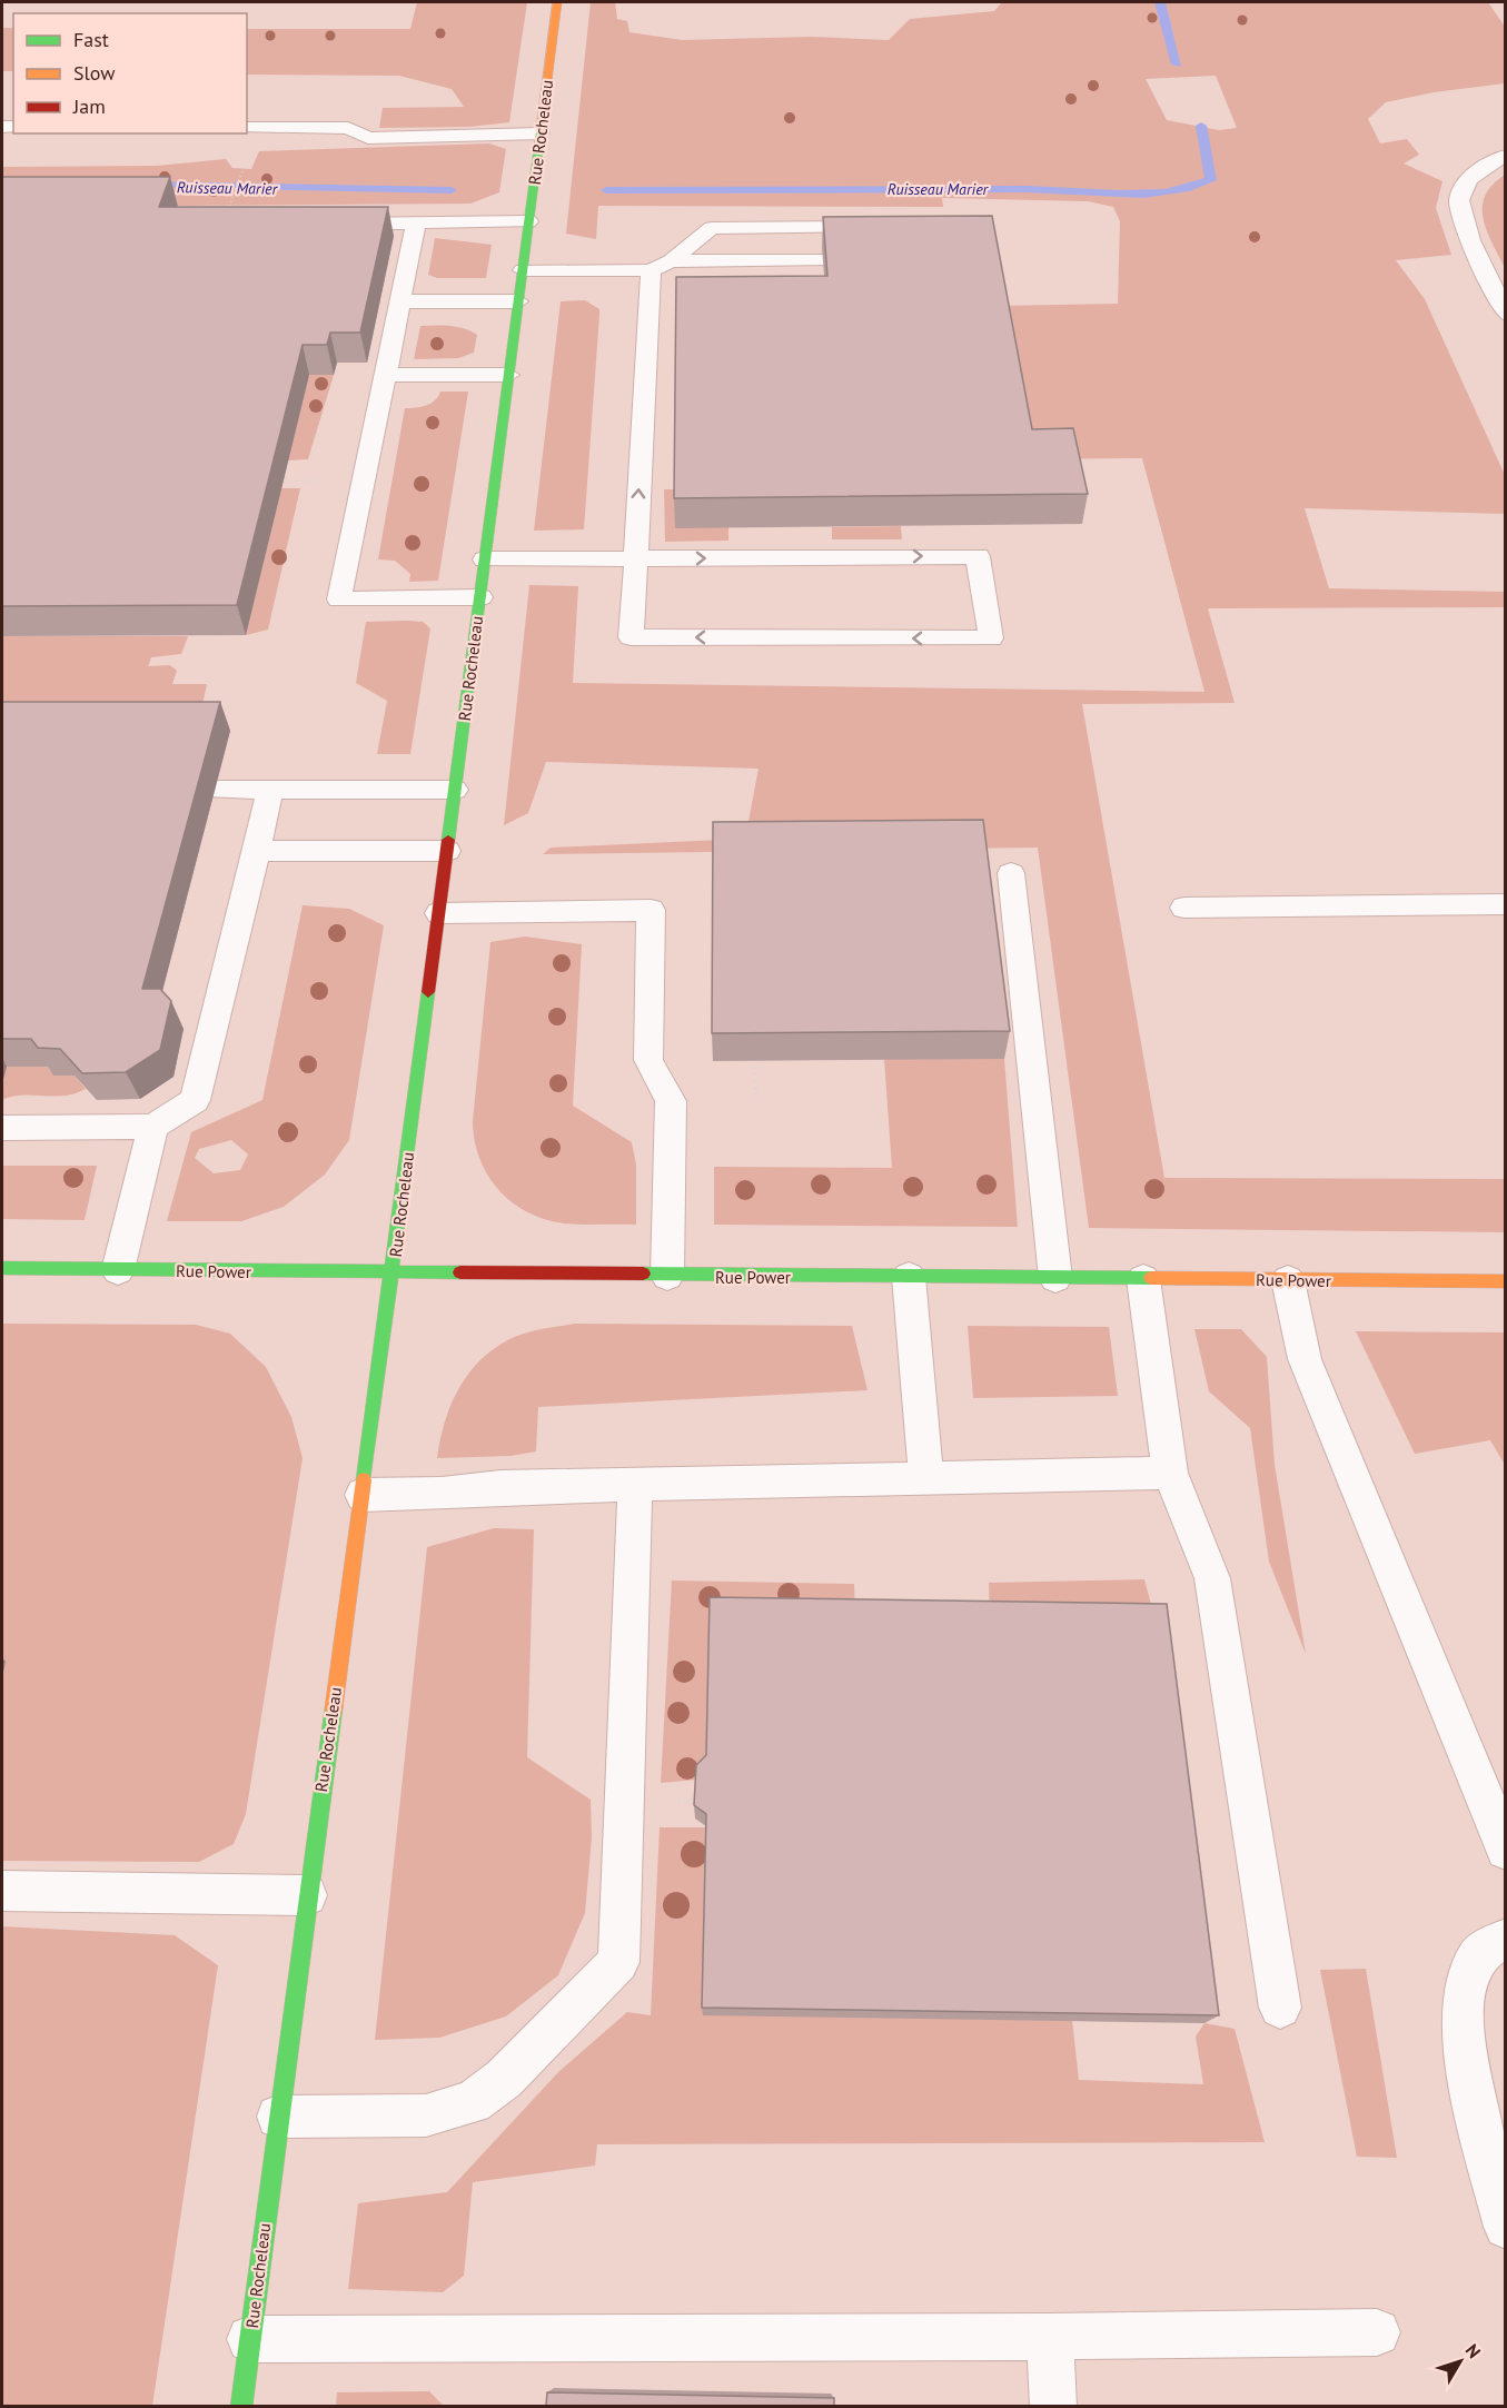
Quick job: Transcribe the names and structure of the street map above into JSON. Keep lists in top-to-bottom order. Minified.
{"streets":{"street":["Rue Rocheleau","Rue Power"]},"crossings":[["Rue Rocheleau","Rue Power"]],"water":["Ruisseau Marier"],"legend":["Fast","Slow","Jam"],"north":"top right"}
